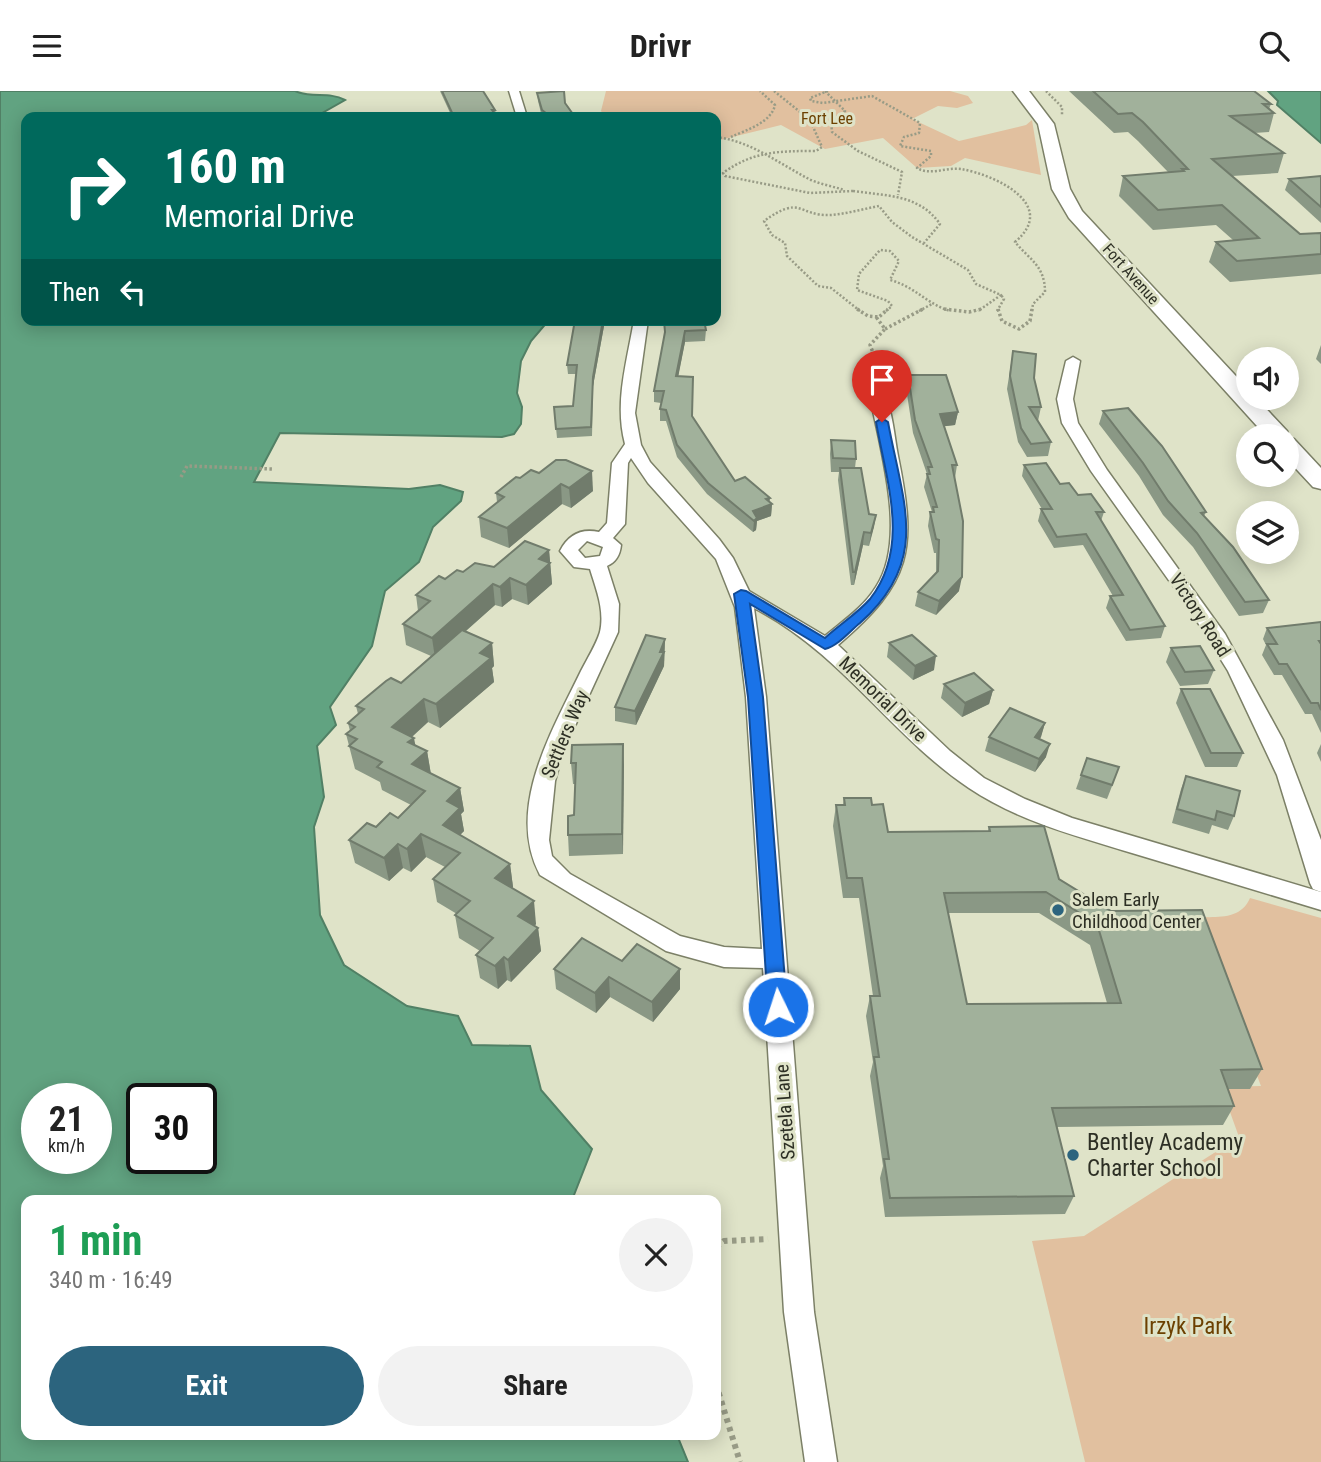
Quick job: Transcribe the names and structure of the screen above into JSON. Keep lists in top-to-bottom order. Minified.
{"streets":{"street":["Fort Avenue","Victory Road","Memorial Drive","Settlers Way","Szetela Lane"]},"crossings":[["Memorial Drive","Szetela Lane"],["Settlers Way","Szetela Lane"]],"parks":["Fort Lee","Irzyk Park"],"places":["Salem Early Childhood Center","Bentley Academy Charter School"],"page":{"header":"Drivr","turn":["160 m","Memorial Drive"],"then":"Then","speed":"21 km/h","limit":"30","heading":["1 min","340 m · 16:49"],"buttons":["Exit","Share"]}}
